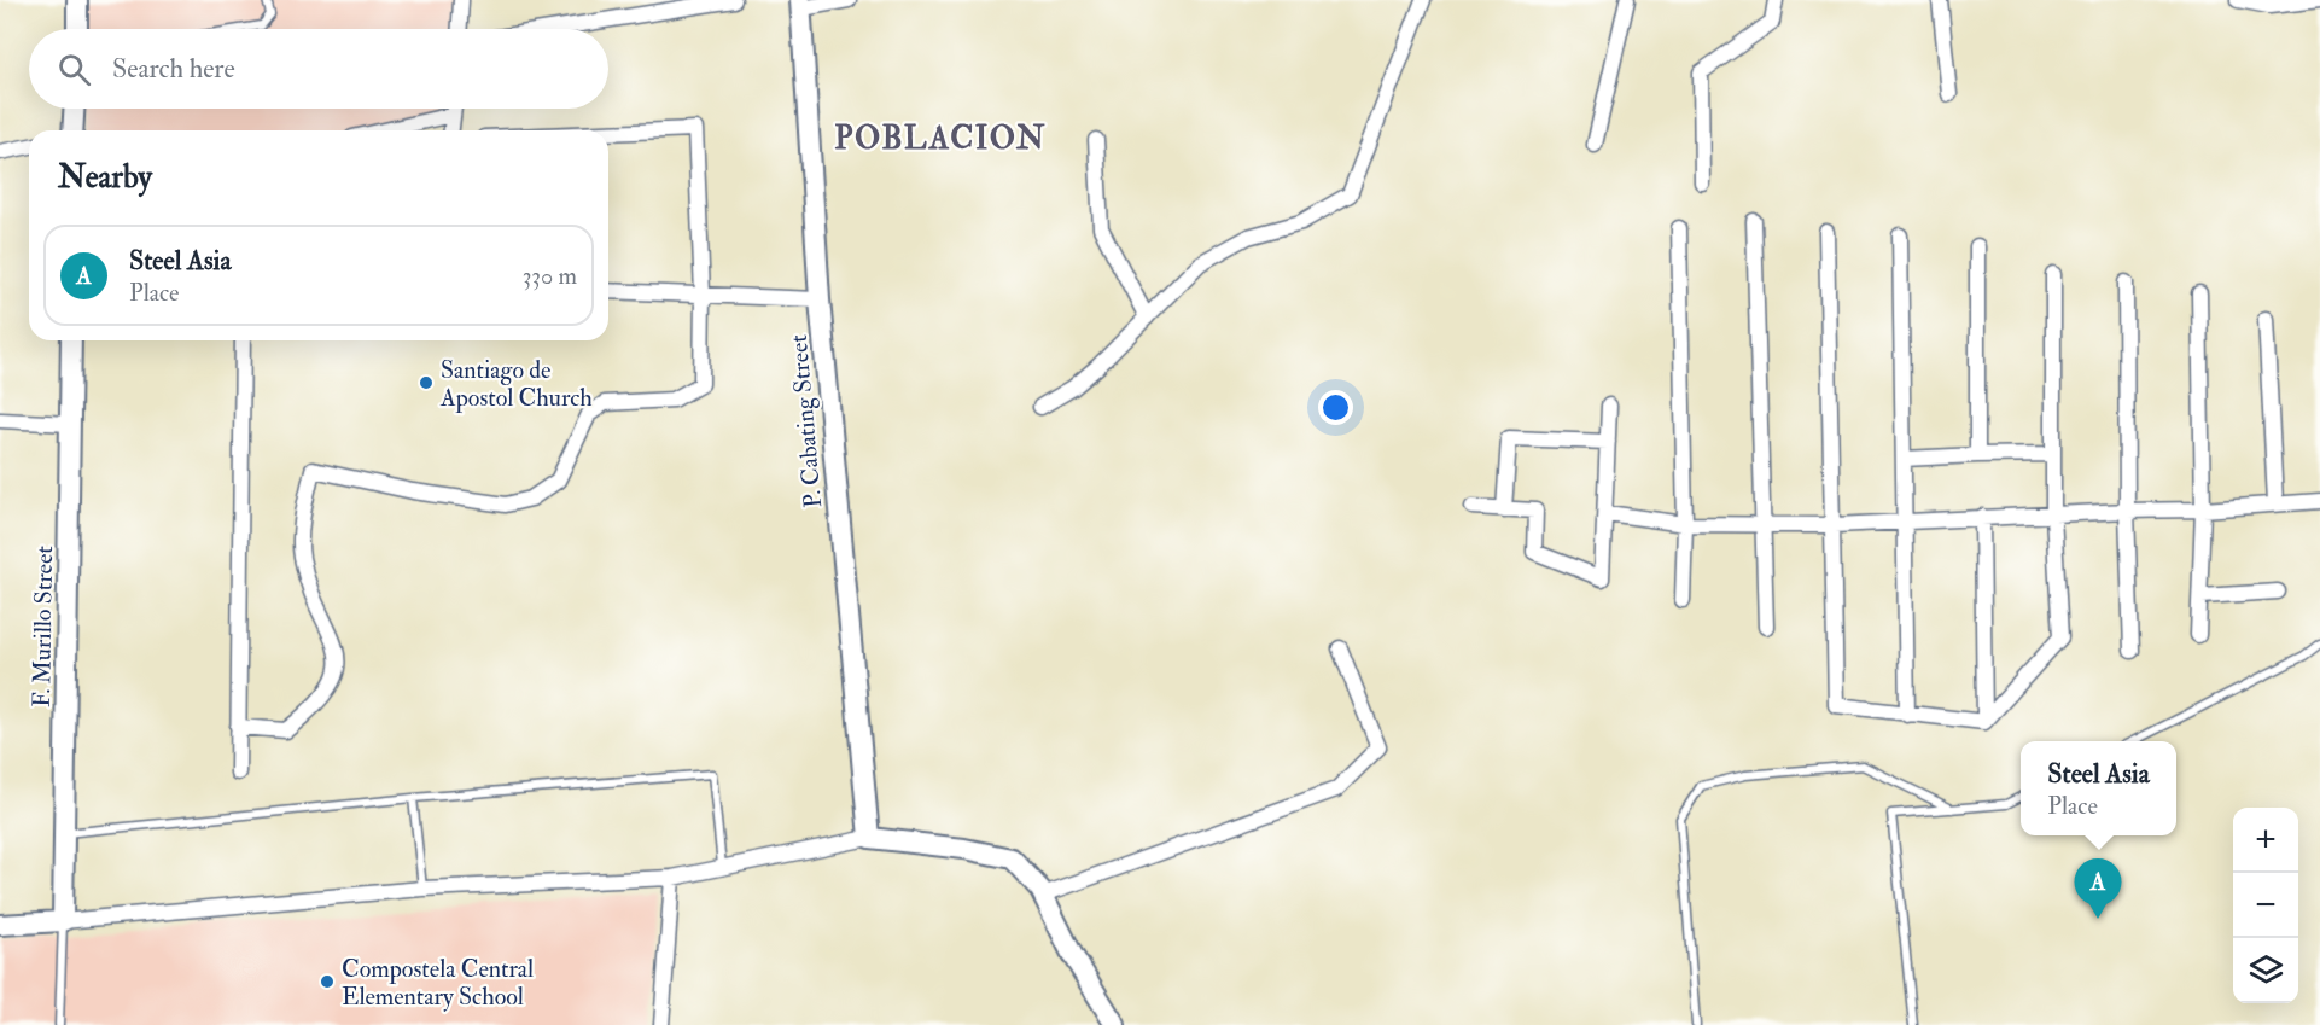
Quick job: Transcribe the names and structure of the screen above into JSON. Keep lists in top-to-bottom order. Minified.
{"streets":{"street":["P. Cabating Street","F. Murillo Street"]},"districts":["POBLACION"],"places":["Santiago de Apostol Church","Compostela Central Elementary School"],"page":{"search":"Search here","heading":"Nearby","list":[{"mark":"A","name":"Steel Asia","note":"Place","value":"330 m"}],"popup":["Steel Asia","Place"],"map_buttons":["+","−"],"pins":"A"}}
